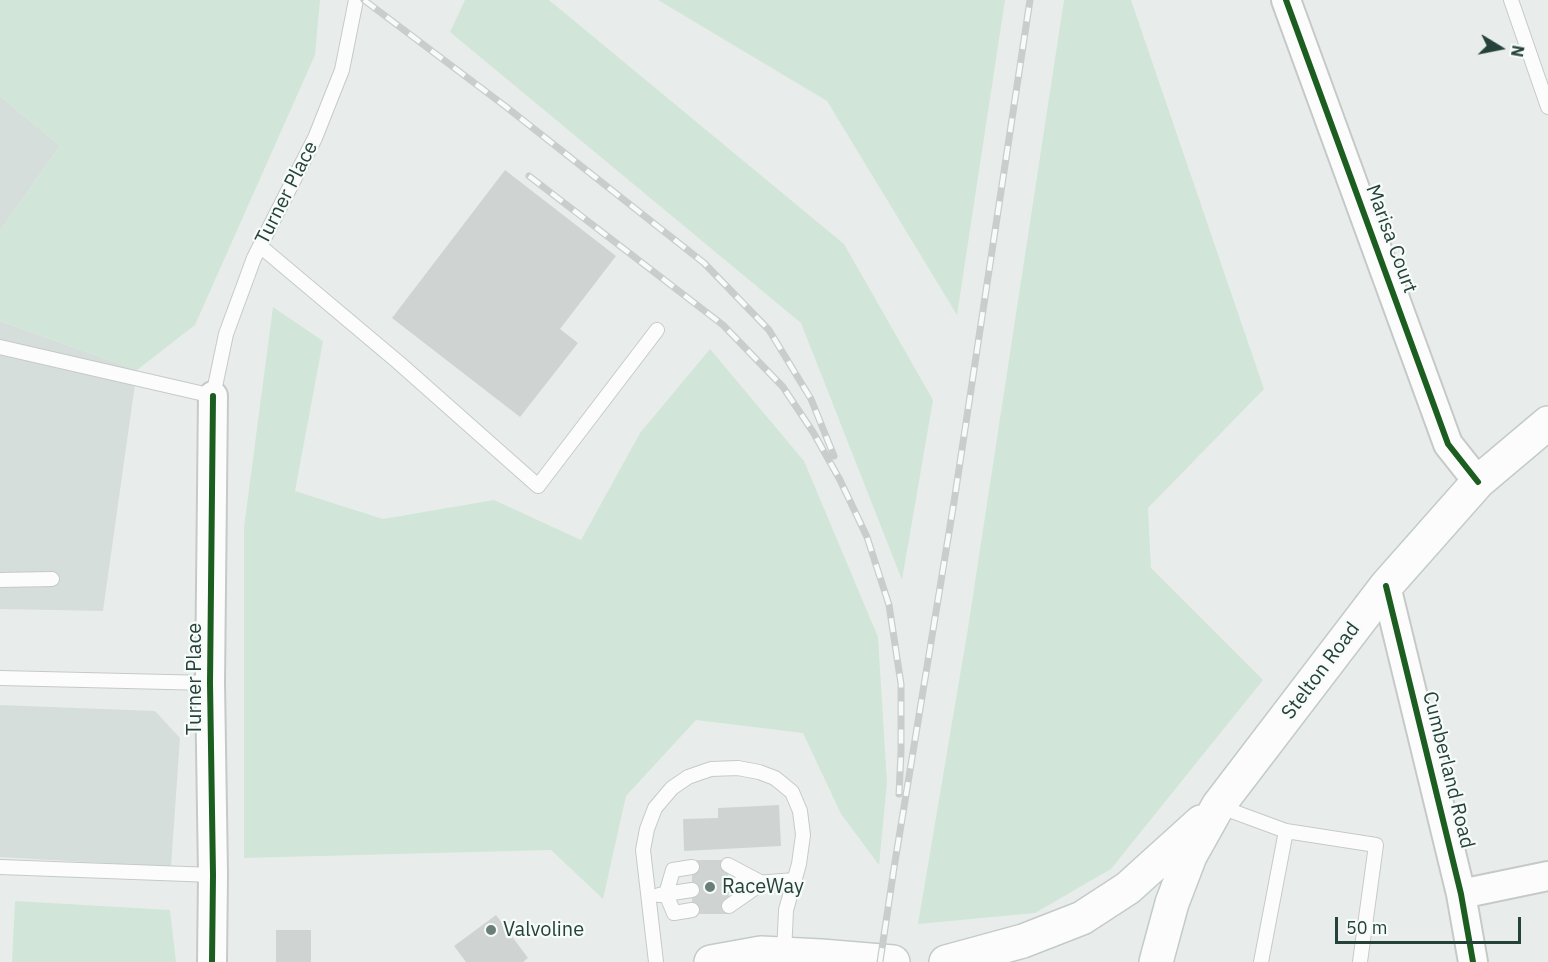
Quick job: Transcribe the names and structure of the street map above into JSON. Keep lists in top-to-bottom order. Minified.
{"streets":{"main road":["Stelton Road"],"street":["Turner Place","Marisa Court","Cumberland Road"]},"crossings":[["Marisa Court","Stelton Road"],["Stelton Road","Cumberland Road"]],"places":["RaceWay","Valvoline"],"scale_bar":"50 m","north":"right"}
